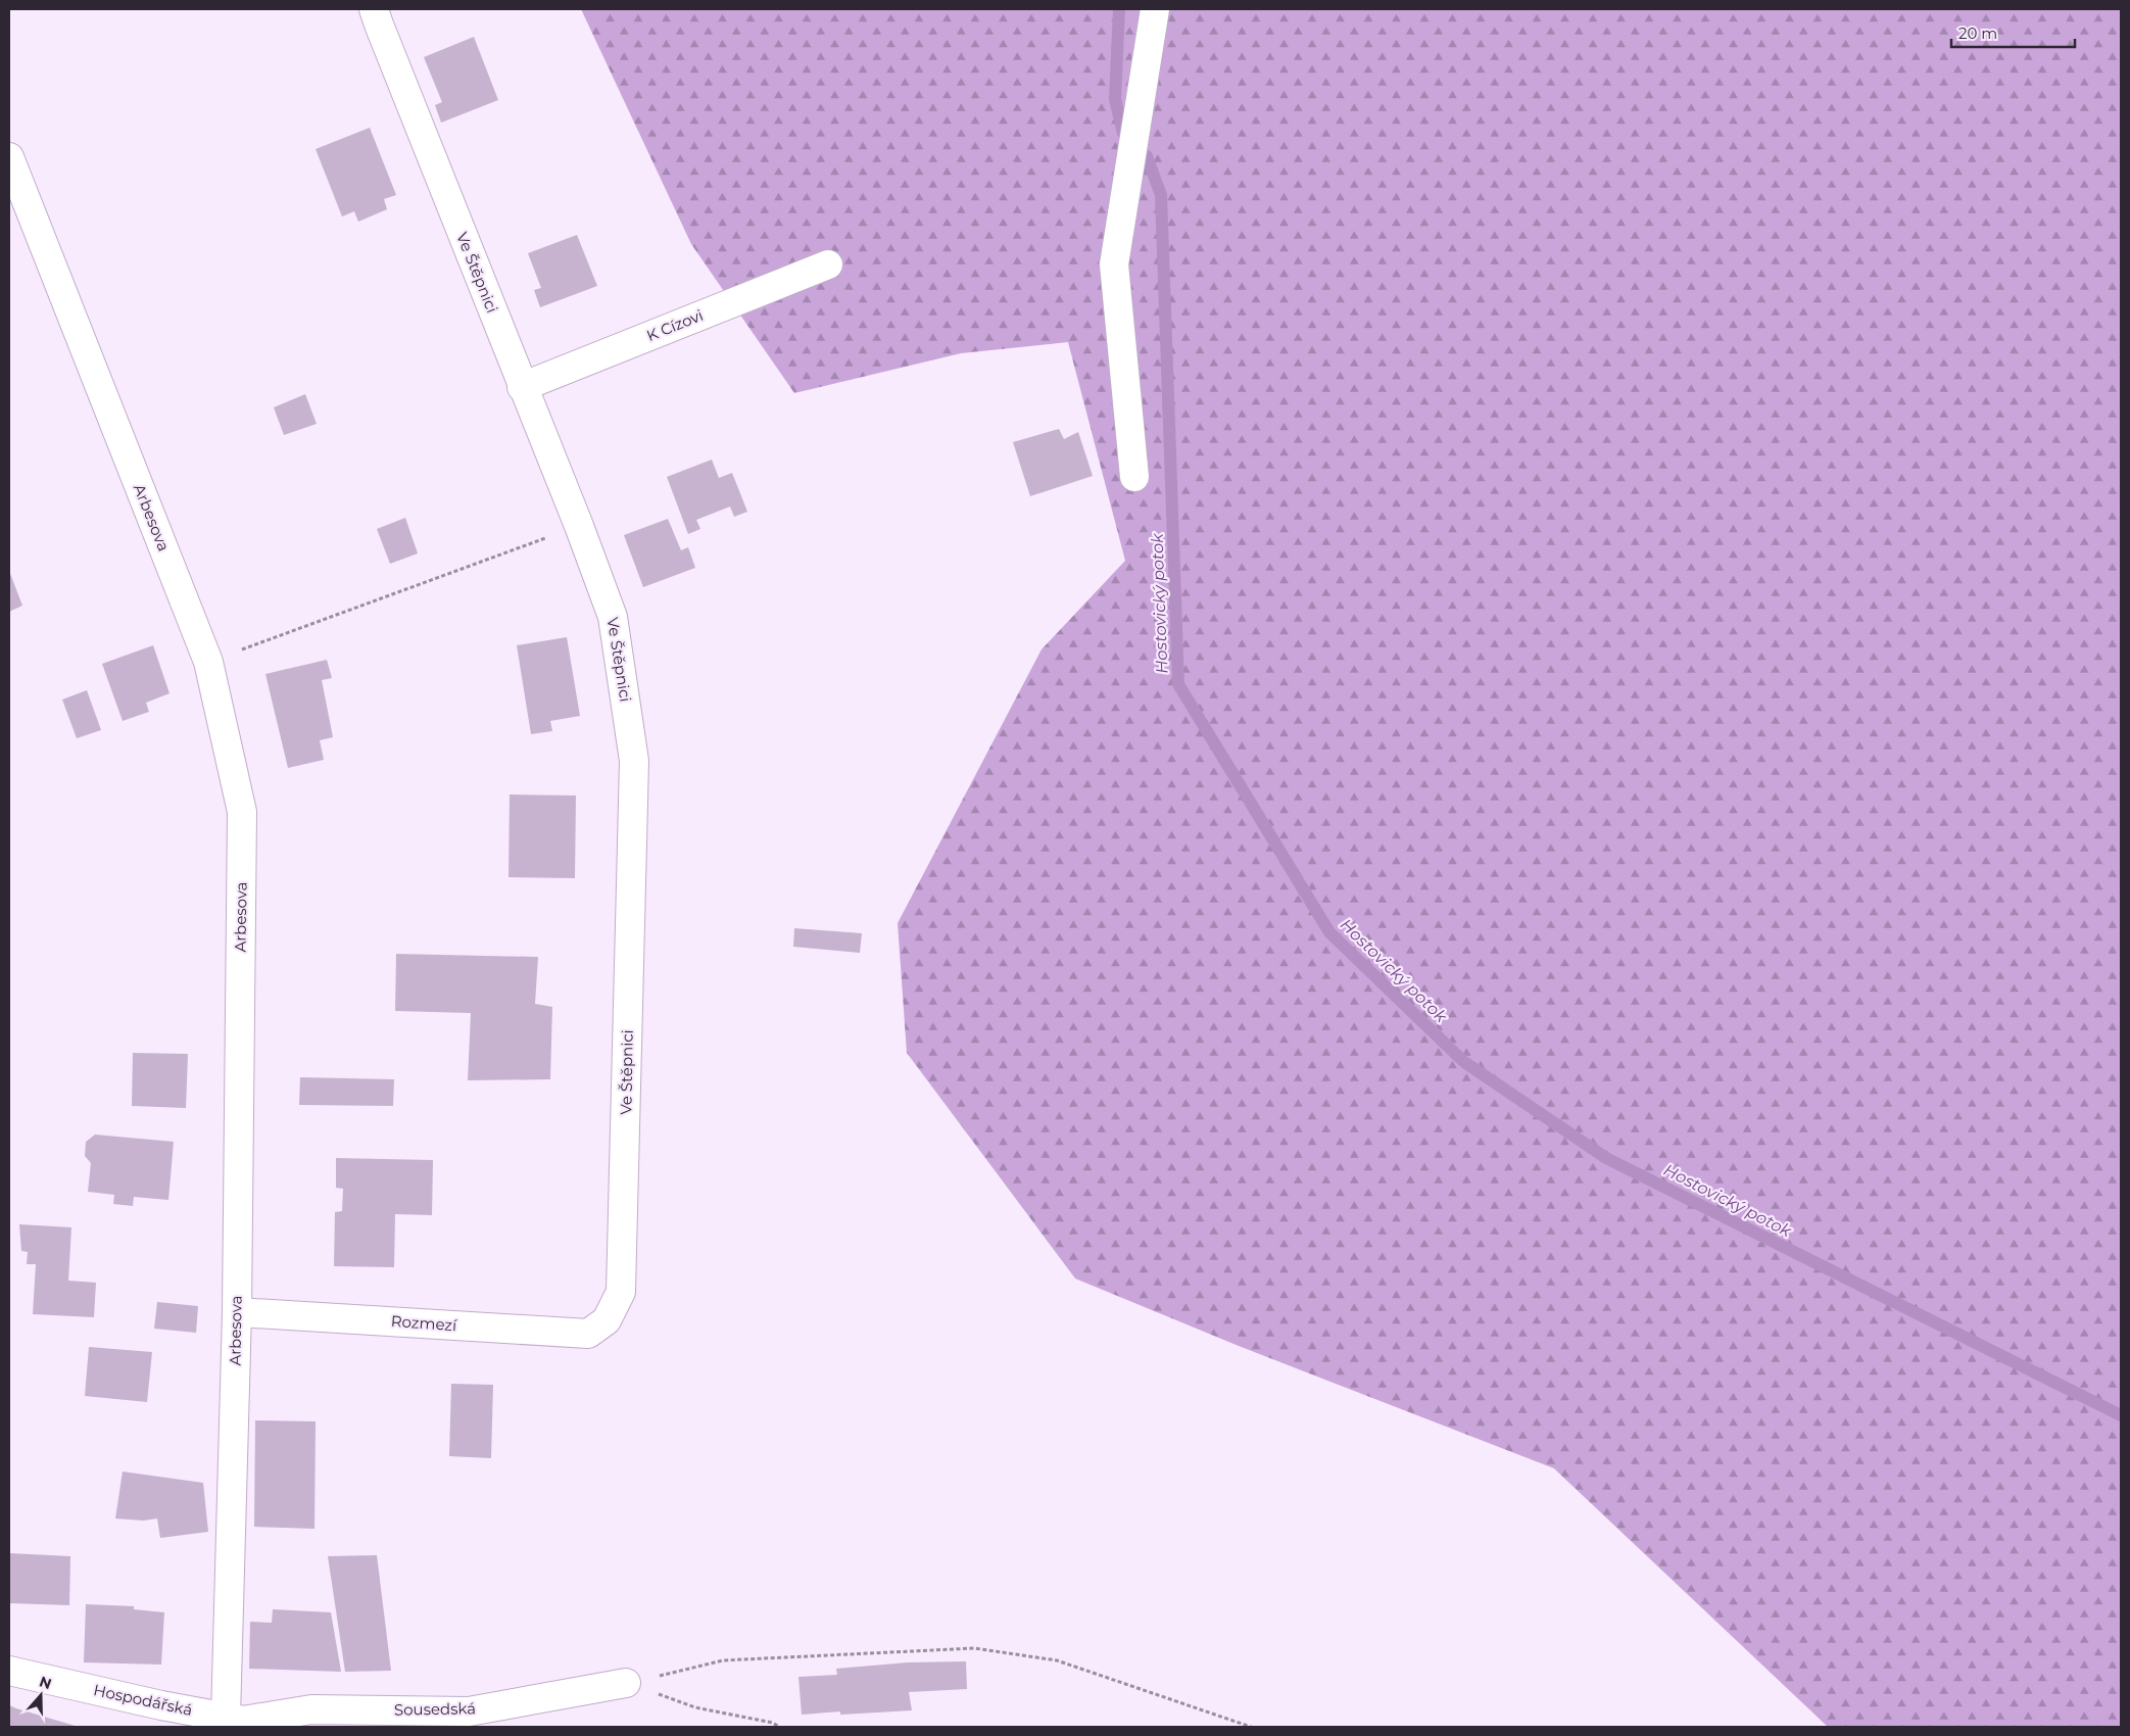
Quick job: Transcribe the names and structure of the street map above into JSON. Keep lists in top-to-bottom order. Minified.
{"streets":{"street":["Ve Štěpnici","K Cízovi","Arbesova","Rozmezí","Hospodářská","Sousedská"]},"crossings":[["Ve Štěpnici","K Cízovi"],["Ve Štěpnici","Rozmezí"],["Arbesova","Rozmezí"],["Arbesova","Hospodářská"],["Arbesova","Sousedská"],["Hospodářská","Sousedská"]],"water":["Hostovický potok"],"scale_bar":"20 m","north":"top"}
